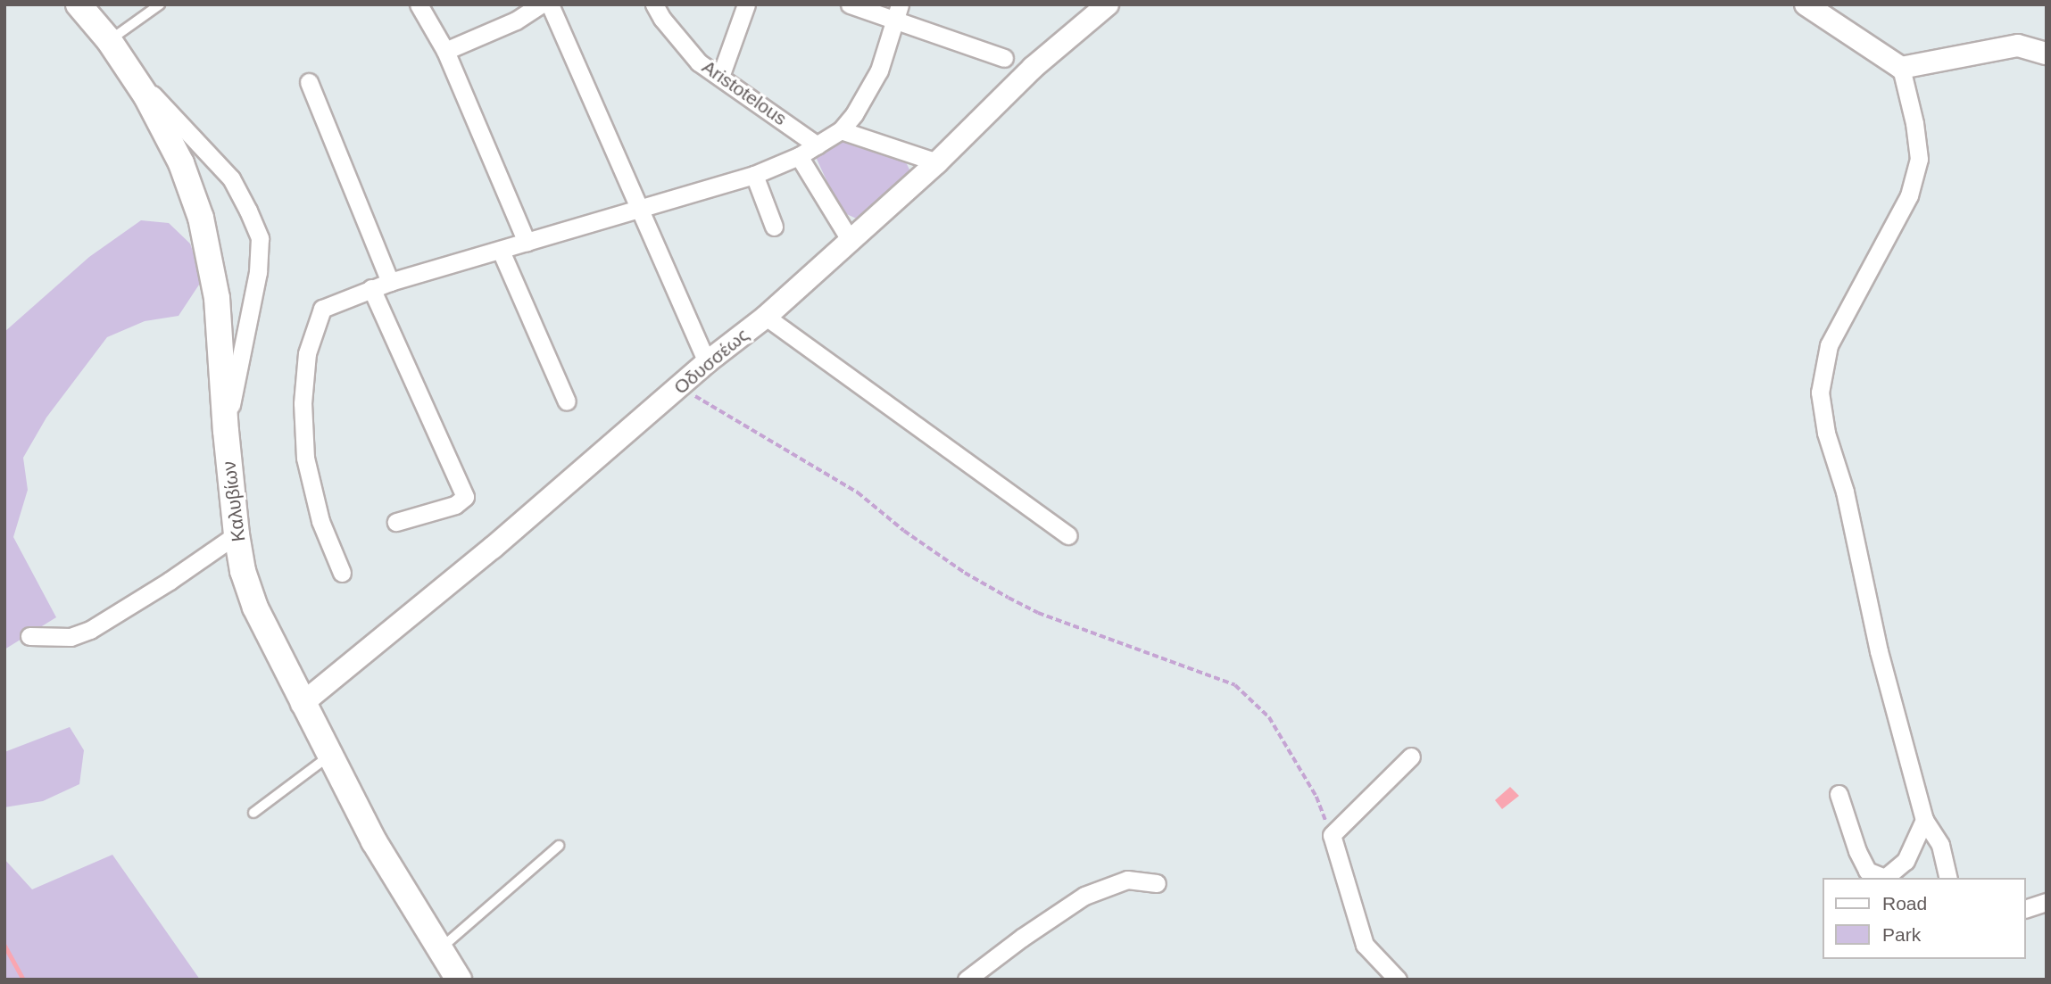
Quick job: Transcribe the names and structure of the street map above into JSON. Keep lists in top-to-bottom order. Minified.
{"streets":{"main road":["Καλυβίων"],"street":["Aristotelous","Οδυσσέως"]},"crossings":[["Οδυσσέως","Καλυβίων"]],"legend":["Road","Park"]}
